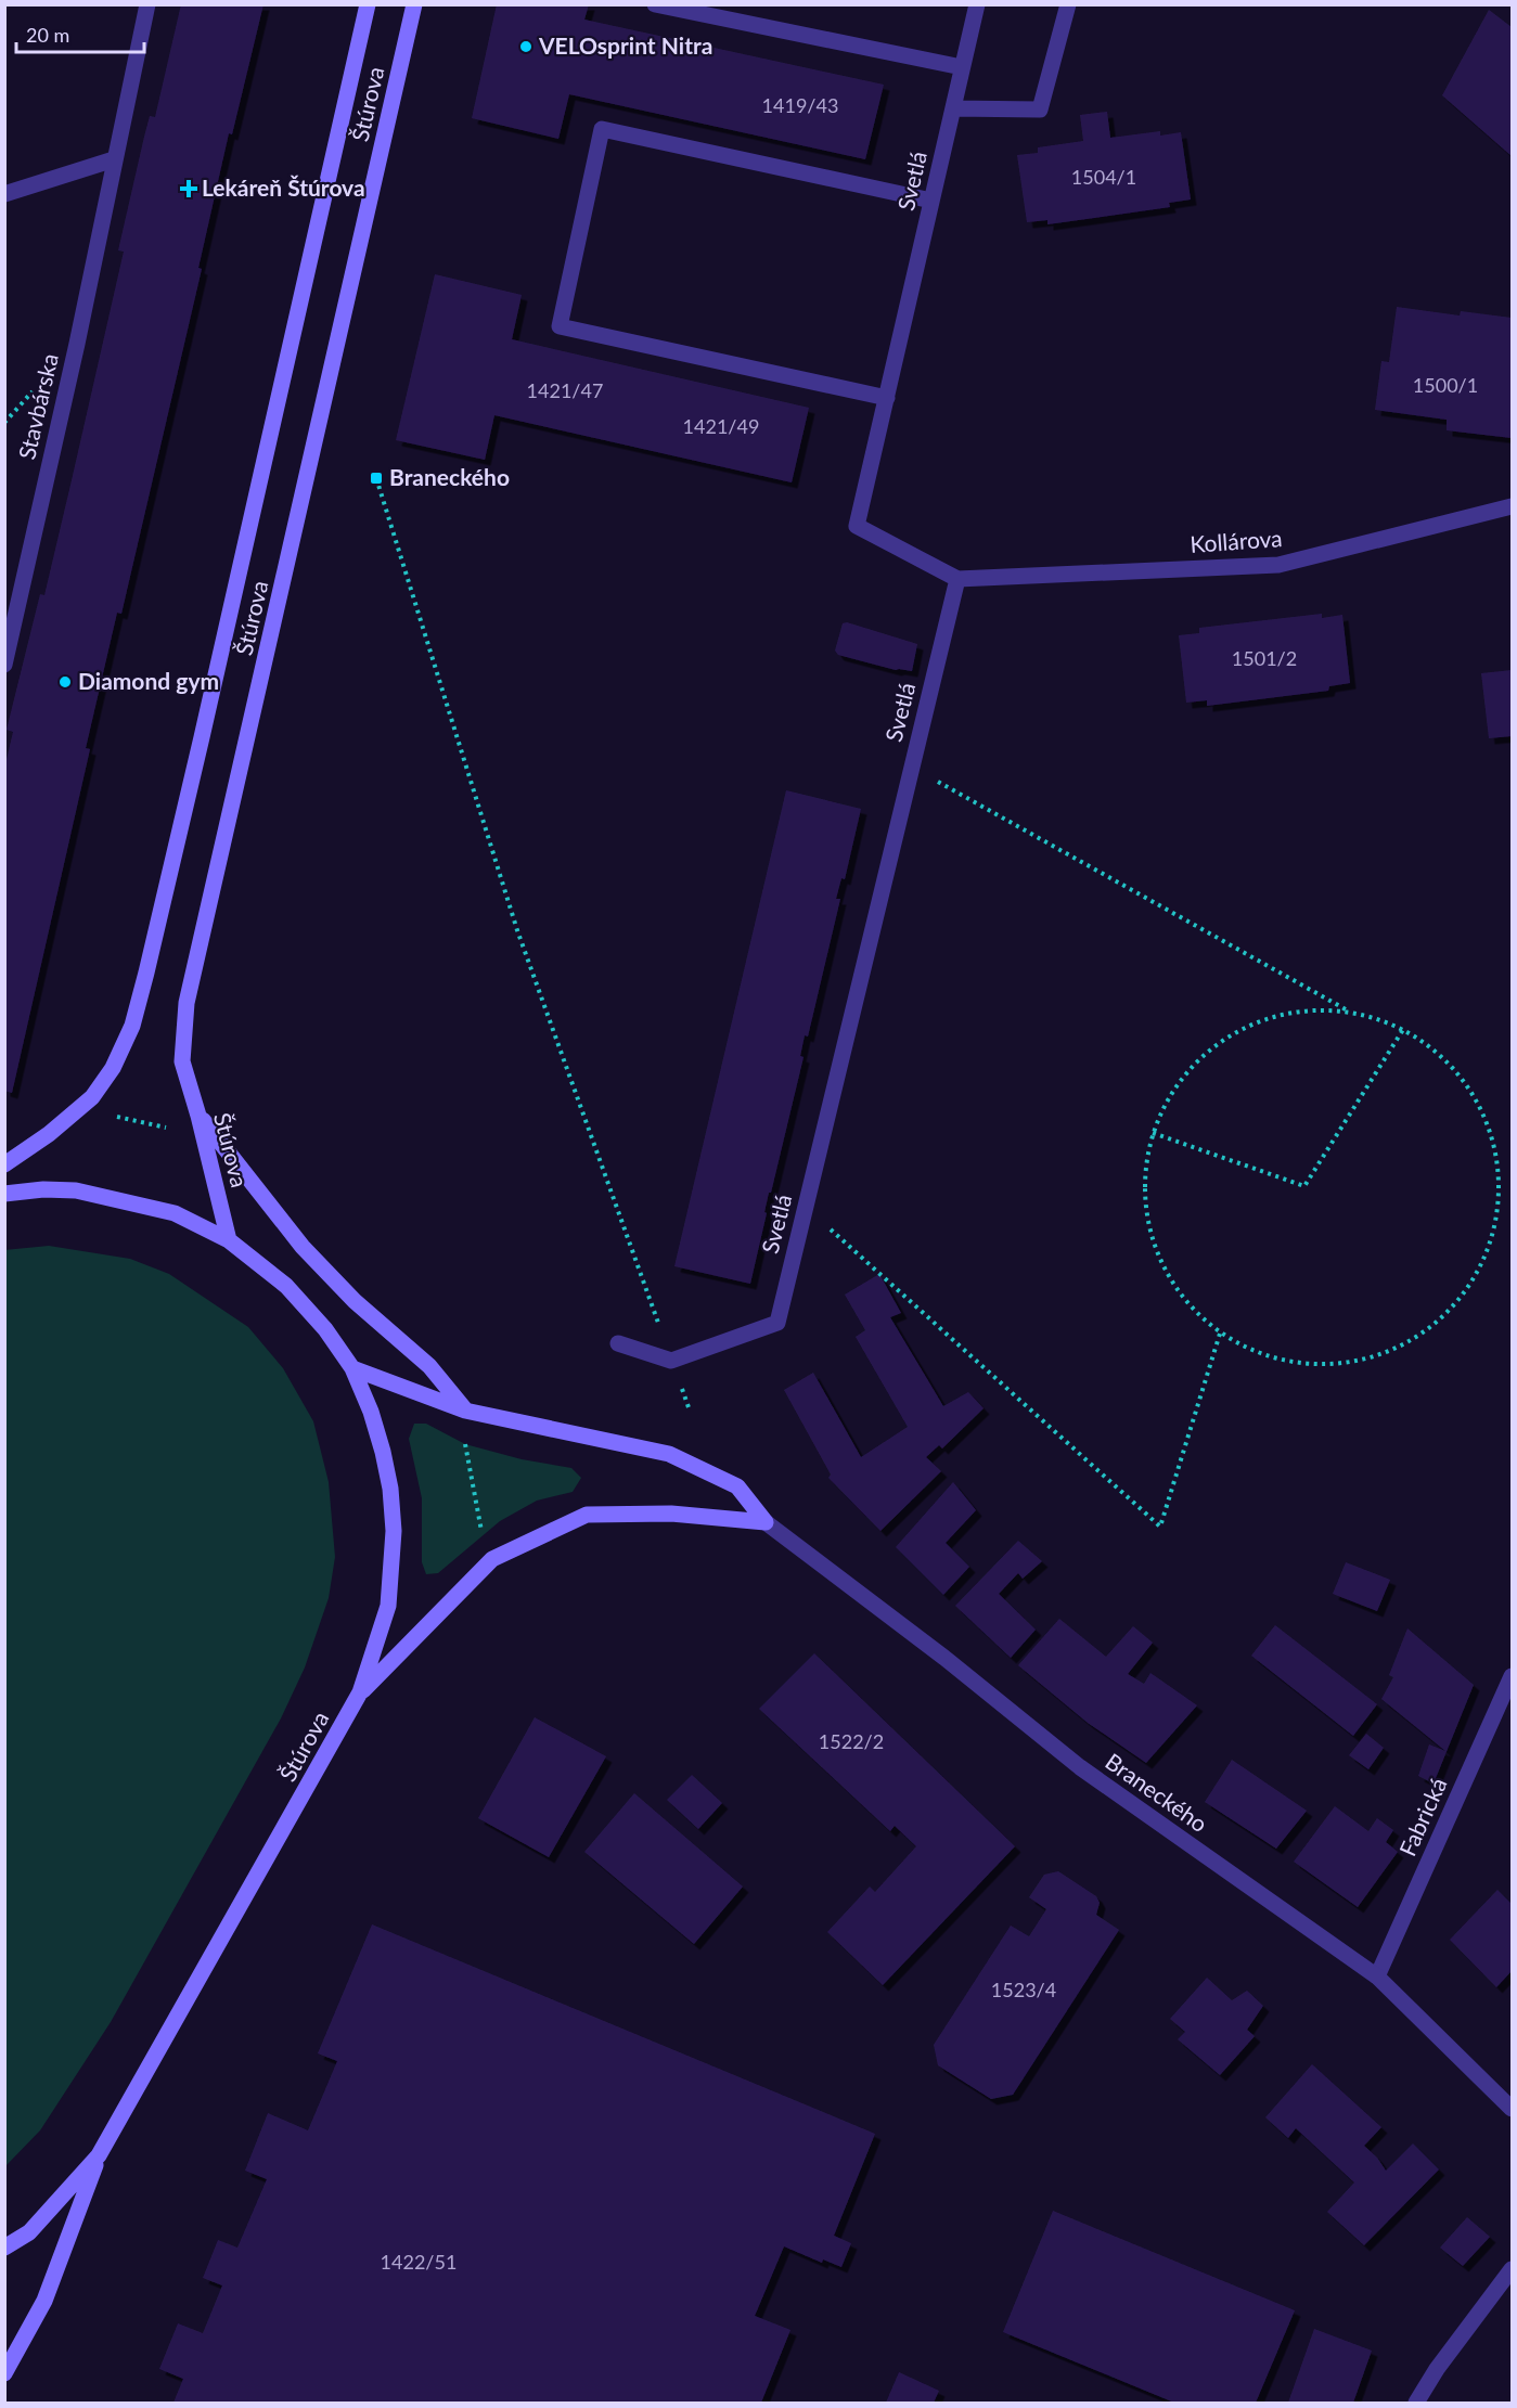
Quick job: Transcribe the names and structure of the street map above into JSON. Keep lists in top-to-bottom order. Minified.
{"streets":{"main road":["Štúrova"],"street":["Svetlá","Stavbárska","Kollárova","Braneckého","Fabrická"]},"crossings":[["Svetlá","Kollárova"],["Braneckého","Fabrická"]],"places":{"other":["VELOsprint Nitra","Diamond gym"],"health":["Lekáreň Štúrova"],"transit":["Braneckého"]},"house_numbers":["1419/43","1504/1","1500/1","1421/47","1421/49","1501/2","1522/2","1523/4","1422/51"],"scale_bar":"20 m"}
